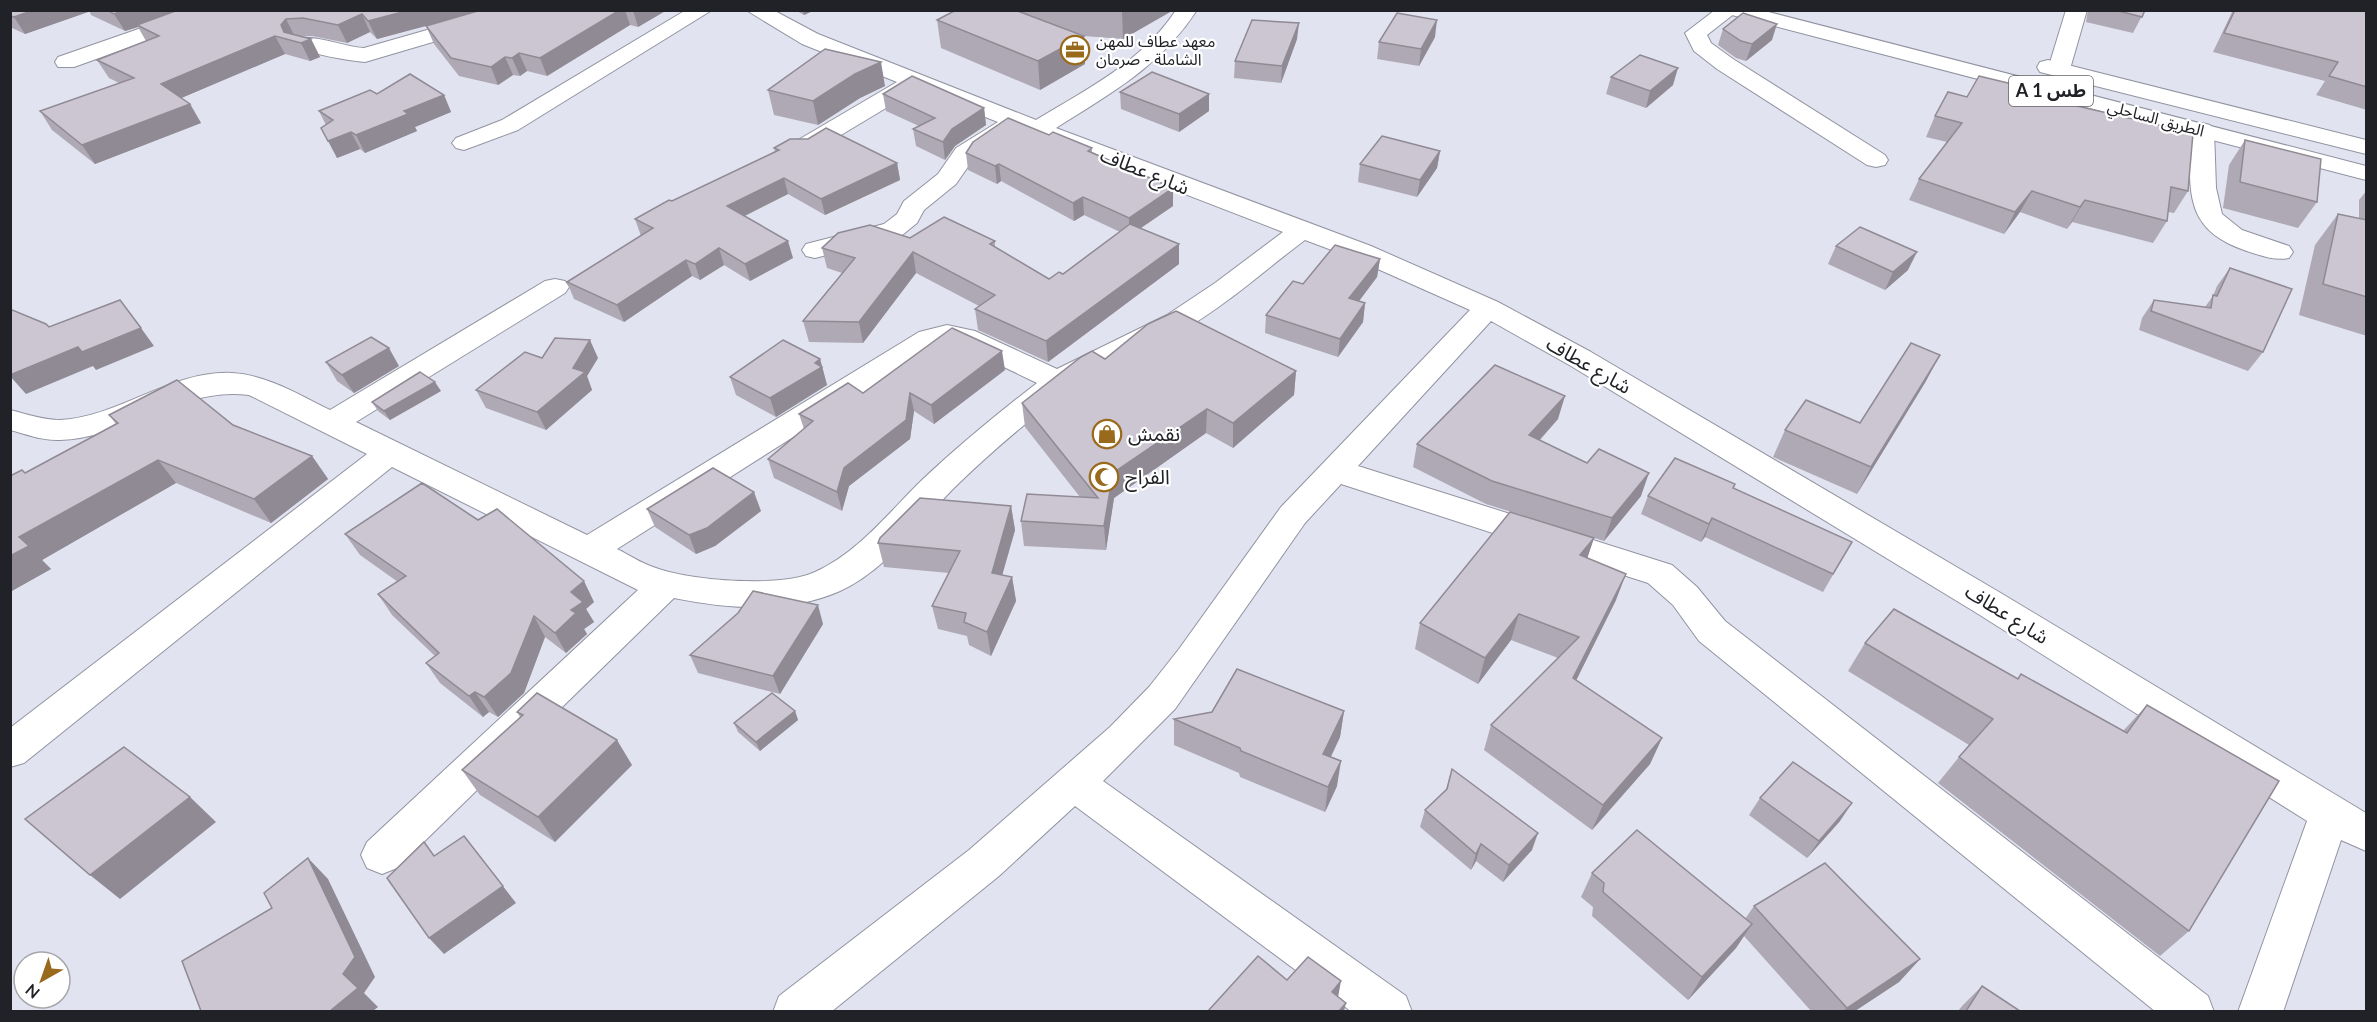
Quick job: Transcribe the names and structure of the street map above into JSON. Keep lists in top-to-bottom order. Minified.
{"streets":{"main road":["A 1 طس","الطريق الساحلي","شارع عطاف"]},"places":{"office":["معهد عطاف للمهن الشاملة - صرمان"],"shop":["نقمش"],"mosque":["الفراح"]},"north":"bottom left"}
